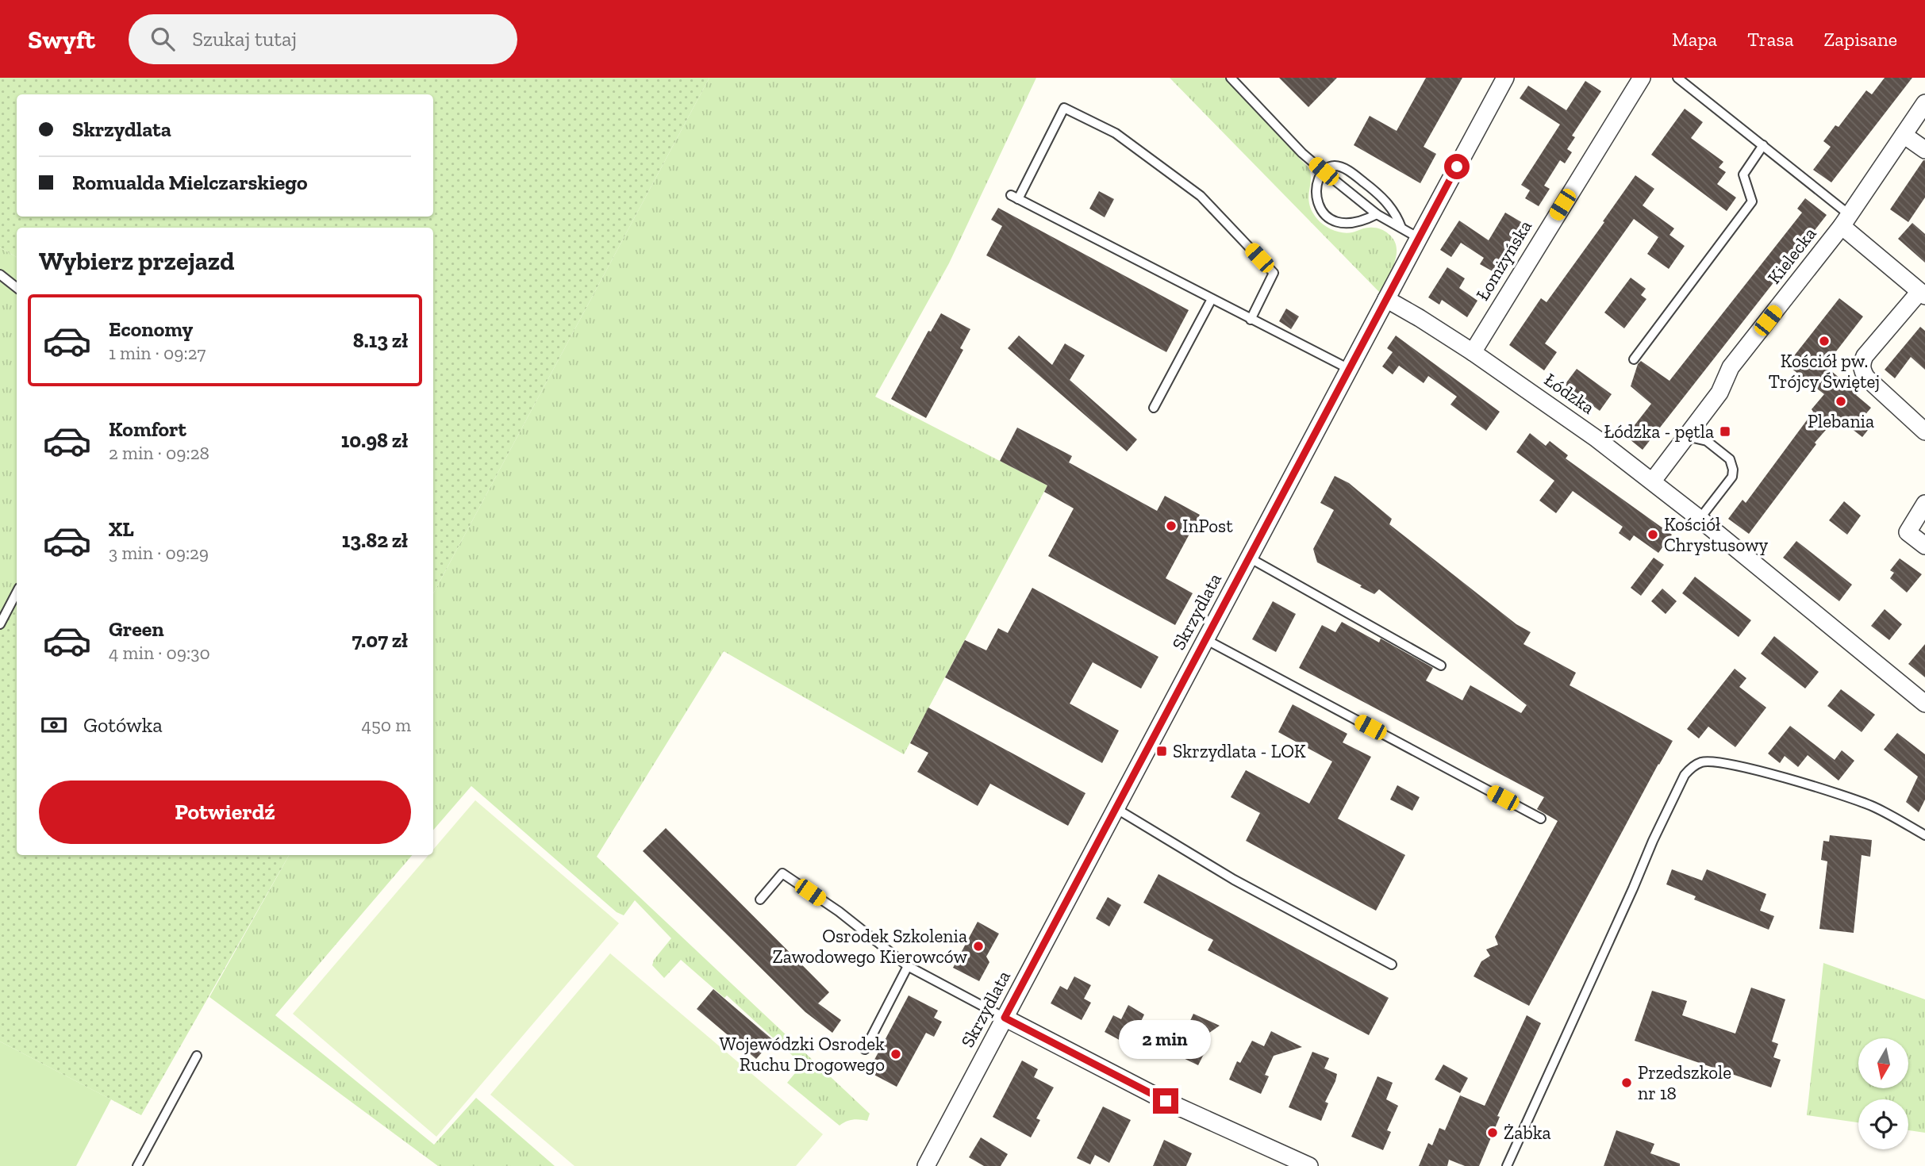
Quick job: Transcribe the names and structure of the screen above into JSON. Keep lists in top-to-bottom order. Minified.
{"streets":{"street":["Kielecka","Łomżyńska","Łódzka","Skrzydlata"]},"crossings":[["Kielecka","Łódzka"],["Łomżyńska","Łódzka"],["Łódzka","Skrzydlata"]],"places":{"other":["Kościół pw. Trójcy Świętej","Plebania","InPost","Kościół Chrystusowy","Osrodek Szkolenia Zawodowego Kierowców","Wojewódzki Osrodek Ruchu Drogowego","Przedszkole nr 18","Żabka"],"transit":["Łódzka - pętla","Skrzydlata - LOK"]},"north":"bottom","page":{"header":"Swyft","search":"Szukaj tutaj","nav":["Mapa","Trasa","Zapisane"],"banner":["Skrzydlata","Romualda Mielczarskiego"],"heading":"Wybierz przejazd","list":[{"name":"Economy","note":"1 min · 09:27","value":"8.13 zł"},{"name":"Komfort","note":"2 min · 09:28","value":"10.98 zł"},{"name":"XL","note":"3 min · 09:29","value":"13.82 zł"},{"name":"Green","note":"4 min · 09:30","value":"7.07 zł"}],"pay":["Gotówka","450 m"],"buttons":"Potwierdź","bubble":"2 min"}}
